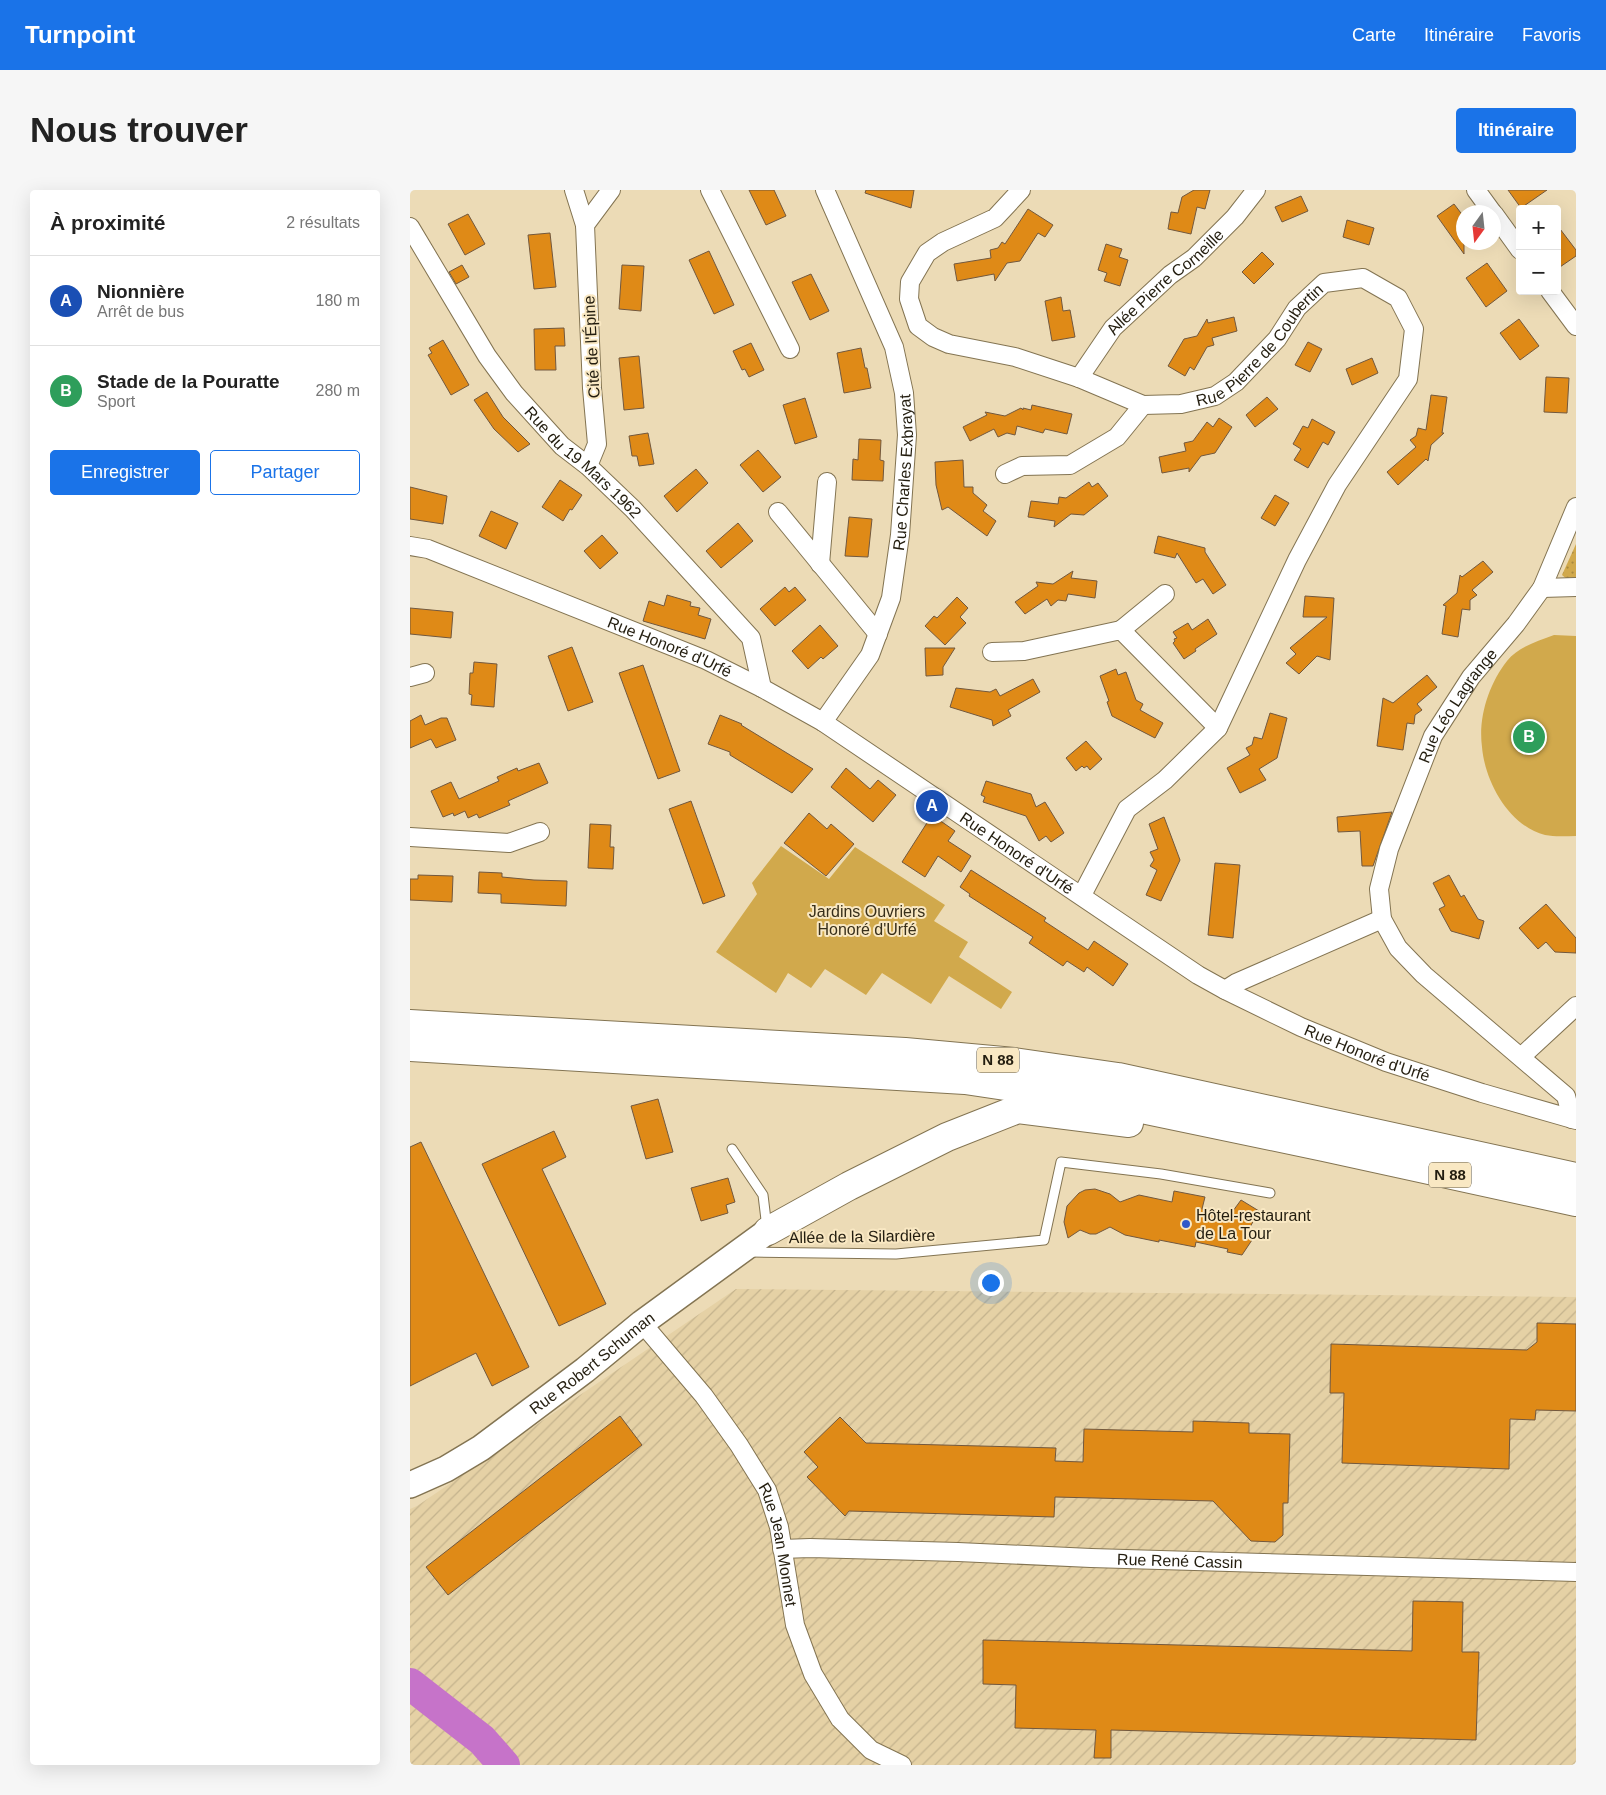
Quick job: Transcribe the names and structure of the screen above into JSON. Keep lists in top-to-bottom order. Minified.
{"streets":{"highway":["N 88"],"main road":["Rue Robert Schuman"],"street":["Allée Pierre Corneille","Rue Pierre de Coubertin","Cité de l'Épine","Rue du 19 Mars 1962","Rue Charles Exbrayat","Rue Honoré d'Urfé","Rue Léo Lagrange","Rue Jean Monnet","Rue René Cassin"],"lane":["Allée de la Silardière"]},"crossings":[["Allée Pierre Corneille","Rue Pierre de Coubertin"],["Rue Pierre de Coubertin","Rue Honoré d'Urfé"],["Cité de l'Épine","Rue du 19 Mars 1962"],["Rue du 19 Mars 1962","Rue Honoré d'Urfé"],["Rue Charles Exbrayat","Rue Honoré d'Urfé"],["Rue Honoré d'Urfé","Rue Léo Lagrange"],["Allée de la Silardière","Rue Robert Schuman"],["Rue Robert Schuman","Rue Jean Monnet"],["Rue Jean Monnet","Rue René Cassin"]],"parks":["Jardins Ouvriers Honoré d'Urfé"],"places":["Hôtel-restaurant de La Tour"],"north":"bottom","page":{"header":"Turnpoint","nav":["Carte","Itinéraire","Favoris"],"buttons":["Itinéraire",["Enregistrer","Partager"]],"title":"Nous trouver","heading":["À proximité","2 résultats"],"map_buttons":["+","−"],"list":[{"mark":"A","name":"Nionnière","note":"Arrêt de bus","value":"180 m"},{"mark":"B","name":"Stade de la Pouratte","note":"Sport","value":"280 m"}],"pins":["B","A"]}}
